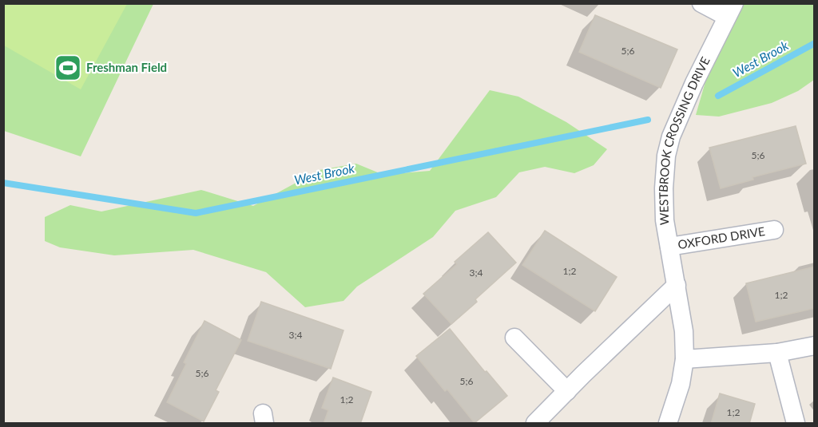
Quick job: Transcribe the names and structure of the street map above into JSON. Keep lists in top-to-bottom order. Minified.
{"streets":{"street":["WESTBROOK CROSSING DRIVE","OXFORD DRIVE"]},"crossings":[["WESTBROOK CROSSING DRIVE","OXFORD DRIVE"]],"water":["West Brook"],"places":{"sports":["Freshman Field"]},"house_numbers":["5;6","5;6","1;2","3;4","1;2","3;4","5;6","5;6","1;2","1;2"]}
